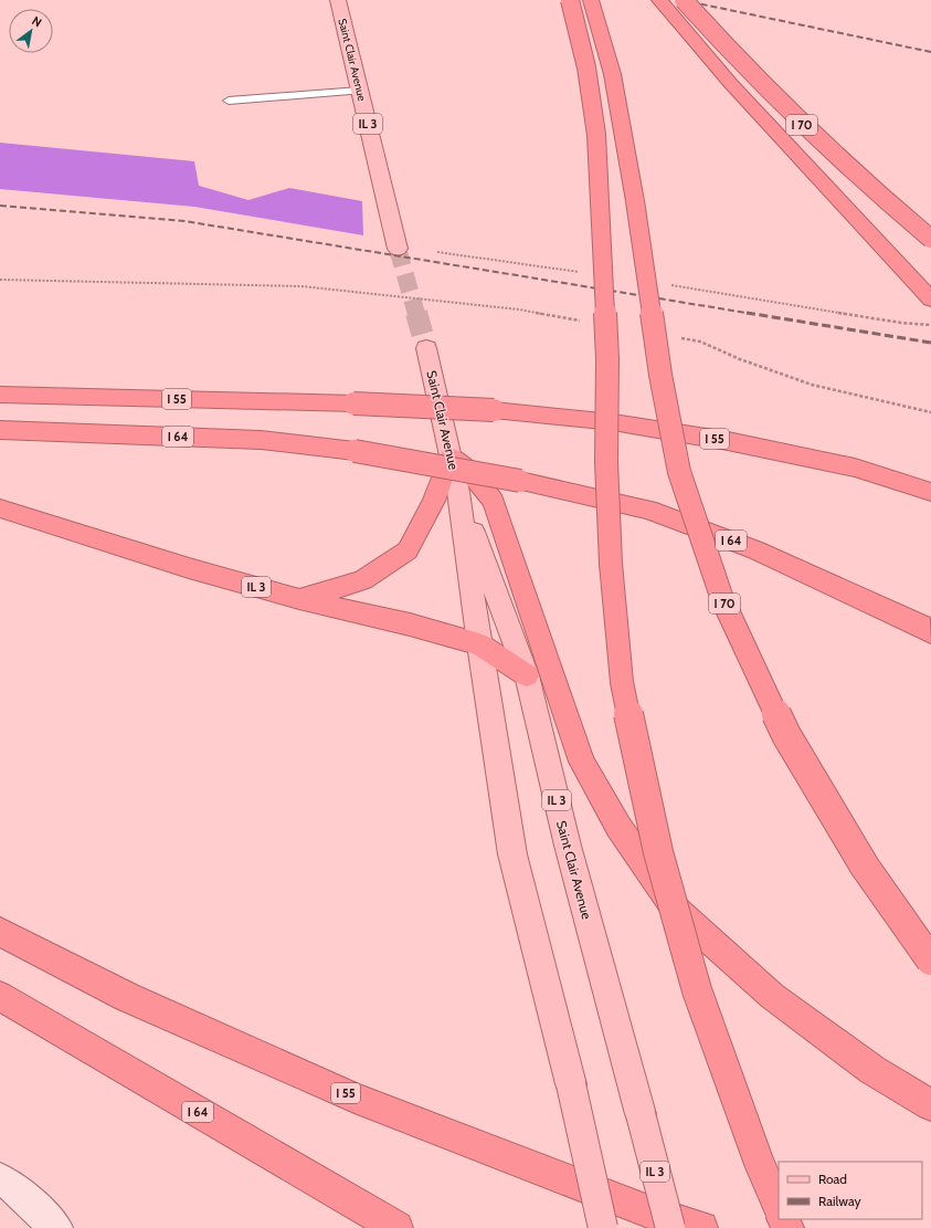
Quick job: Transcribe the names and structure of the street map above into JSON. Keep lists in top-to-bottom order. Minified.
{"streets":{"highway":["IL 3","I 70","I 55","I 64"],"main road":["Saint Clair Avenue"]},"legend":["Road","Railway"],"north":"top right"}
